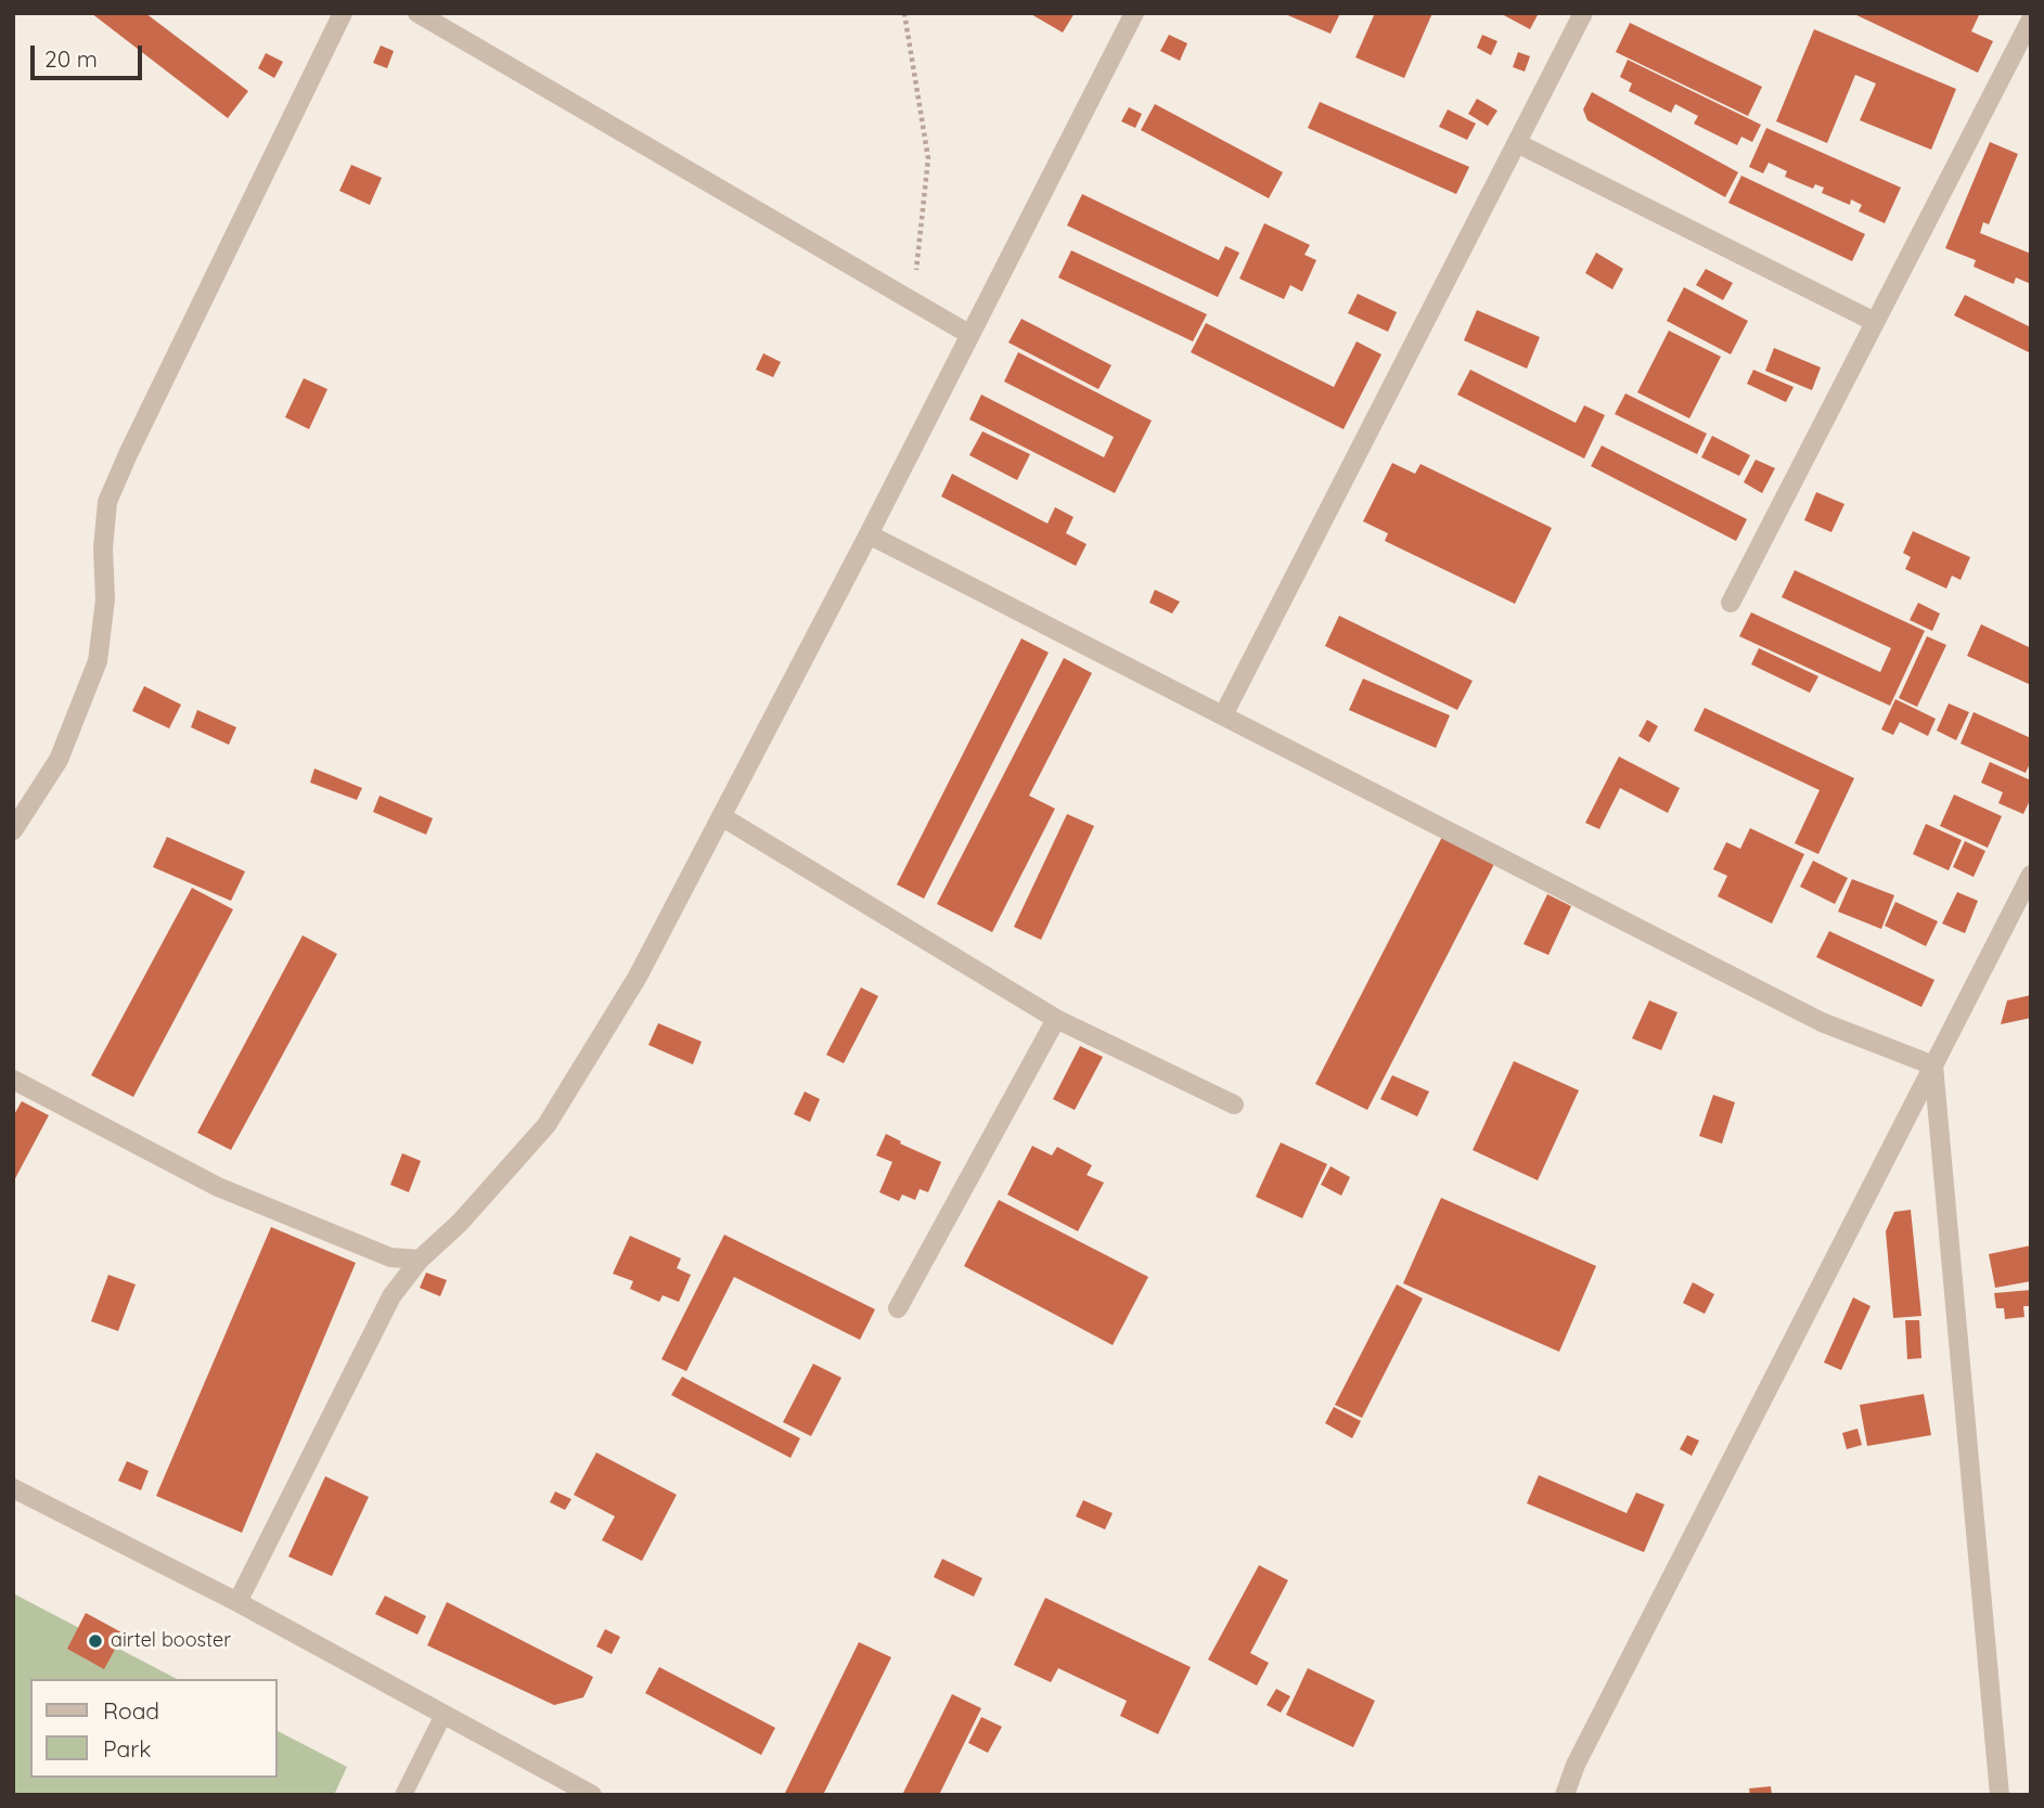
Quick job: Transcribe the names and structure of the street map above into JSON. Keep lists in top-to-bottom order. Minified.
{"places":["airtel booster"],"legend":["Road","Park"],"scale_bar":"20 m"}
